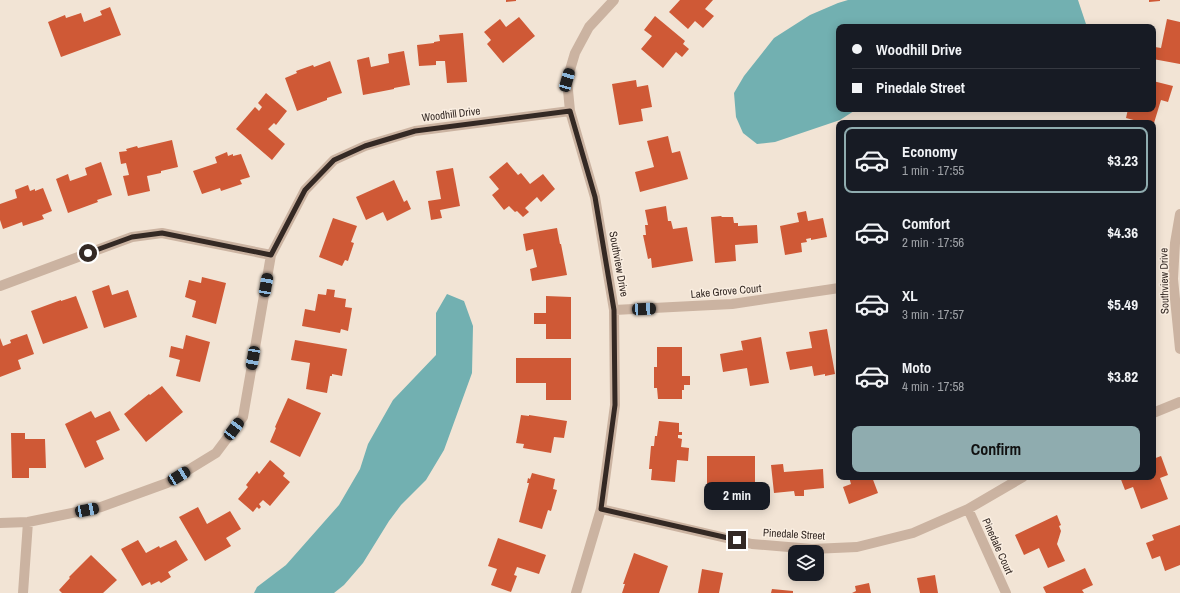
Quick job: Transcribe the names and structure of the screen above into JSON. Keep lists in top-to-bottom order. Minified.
{"streets":{"street":["Woodhill Drive","Southview Drive","Lake Grove Court","Pinedale Street","Pinedale Court"]},"crossings":[["Woodhill Drive","Southview Drive"],["Southview Drive","Lake Grove Court"],["Southview Drive","Pinedale Street"],["Pinedale Street","Pinedale Court"]],"page":{"banner":["Woodhill Drive","Pinedale Street"],"list":[{"name":"Economy","note":"1 min · 17:55","value":"$3.23"},{"name":"Comfort","note":"2 min · 17:56","value":"$4.36"},{"name":"XL","note":"3 min · 17:57","value":"$5.49"},{"name":"Moto","note":"4 min · 17:58","value":"$3.82"}],"buttons":"Confirm","bubble":"2 min"}}
